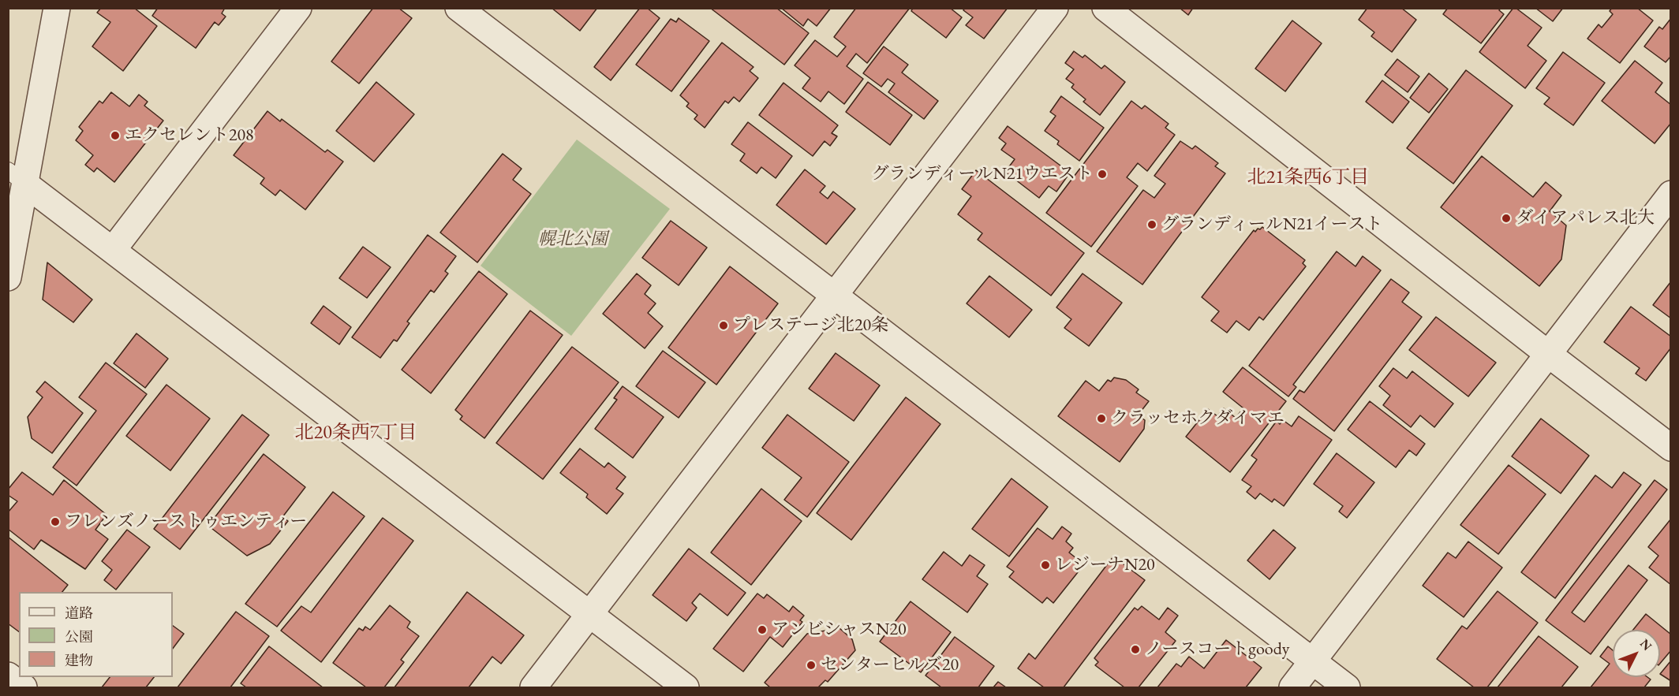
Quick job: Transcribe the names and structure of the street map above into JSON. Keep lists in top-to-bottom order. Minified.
{"districts":["北21条西6丁目","北20条西7丁目"],"parks":["幌北公園"],"places":["エクセレント208","グランディールN21ウエスト","ダイアパレス北大","グランディールN21イースト","プレステージ北20条","クラッセホクダイマエ","フレンズノーストゥエンティー","レジーナN20","アンビシャスN20","ノースコートgoody","センターヒルズ20"],"legend":["道路","公園","建物"],"north":"top right"}
